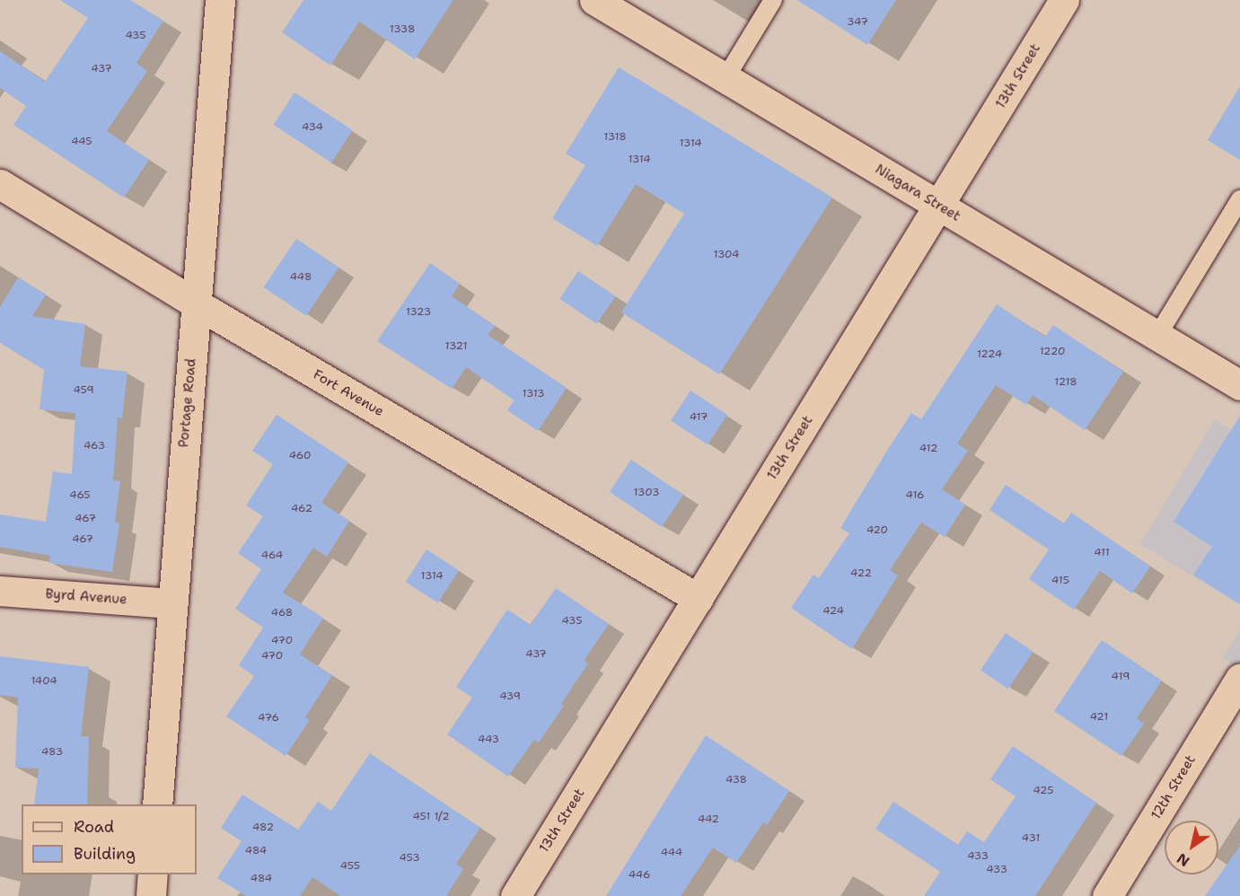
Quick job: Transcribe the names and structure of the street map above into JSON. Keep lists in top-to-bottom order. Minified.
{"streets":{"street":["13th Street","Niagara Street","Fort Avenue","Portage Road","Byrd Avenue","12th Street"]},"crossings":[["13th Street","Niagara Street"],["13th Street","Fort Avenue"],["Fort Avenue","Portage Road"],["Portage Road","Byrd Avenue"]],"house_numbers":["347","1338","435","437","434","1318","445","1314","1314","1304","448","1323","1321","1220","1224","1218","459","1313","417","463","412","460","1303","465","416","462","467","420","467","411","464","422","1314","415","424","468","435","470","437","470","419","1404","439","421","476","443","483","438","425","451 1/2","442","482","431","484","444","433","453","455","433","446","484"],"legend":["Road","Building"],"north":"bottom left"}
